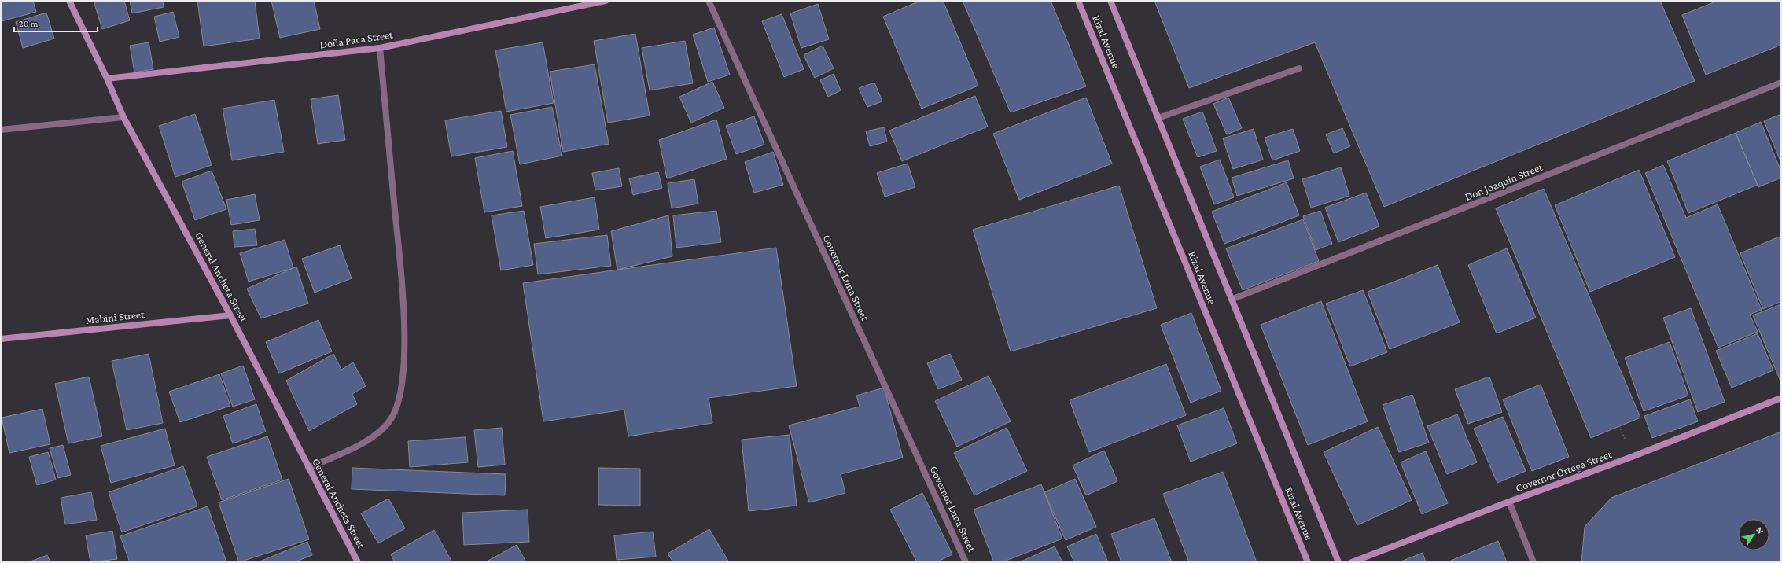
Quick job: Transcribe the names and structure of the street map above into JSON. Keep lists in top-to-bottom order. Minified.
{"streets":{"street":["Doña Paca Street","Rizal Avenue","Don Joaquin Street","General Ancheta Street","Governor Luna Street","Mabini Street","Governor Ortega Street"]},"crossings":[["Doña Paca Street","General Ancheta Street"],["Rizal Avenue","Don Joaquin Street"],["General Ancheta Street","Mabini Street"]],"scale_bar":"20 m","north":"top right"}
